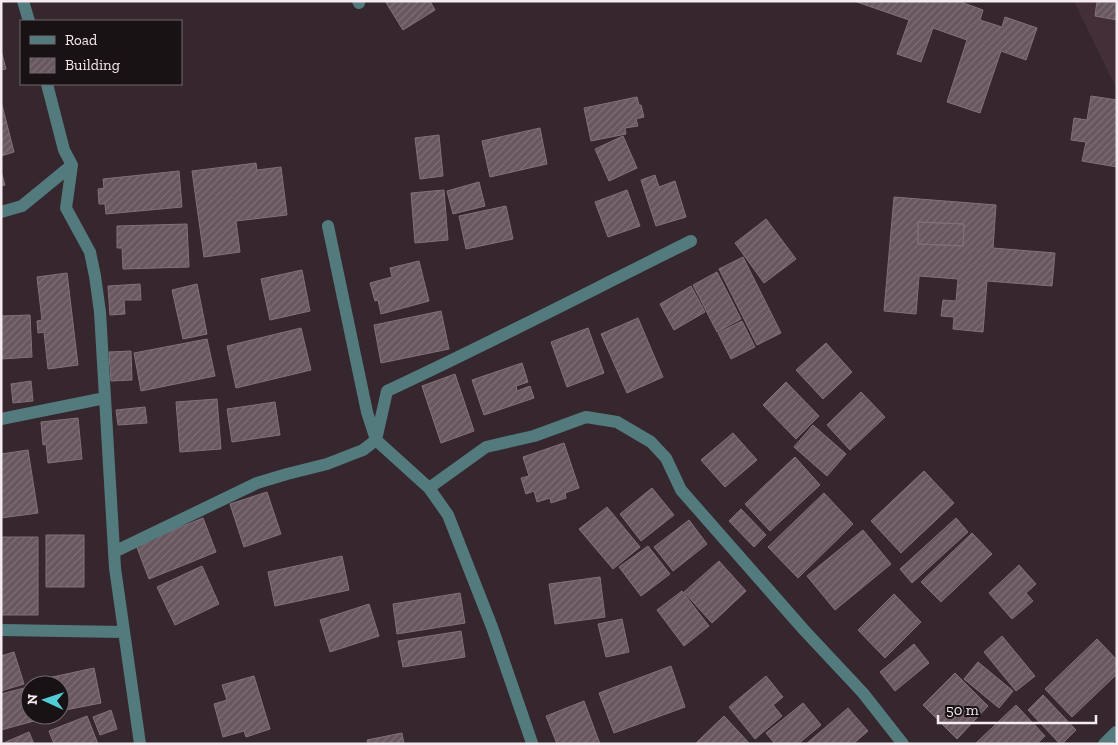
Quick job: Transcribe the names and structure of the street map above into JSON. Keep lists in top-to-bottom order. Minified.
{"legend":["Road","Building"],"scale_bar":"50 m","north":"left"}
